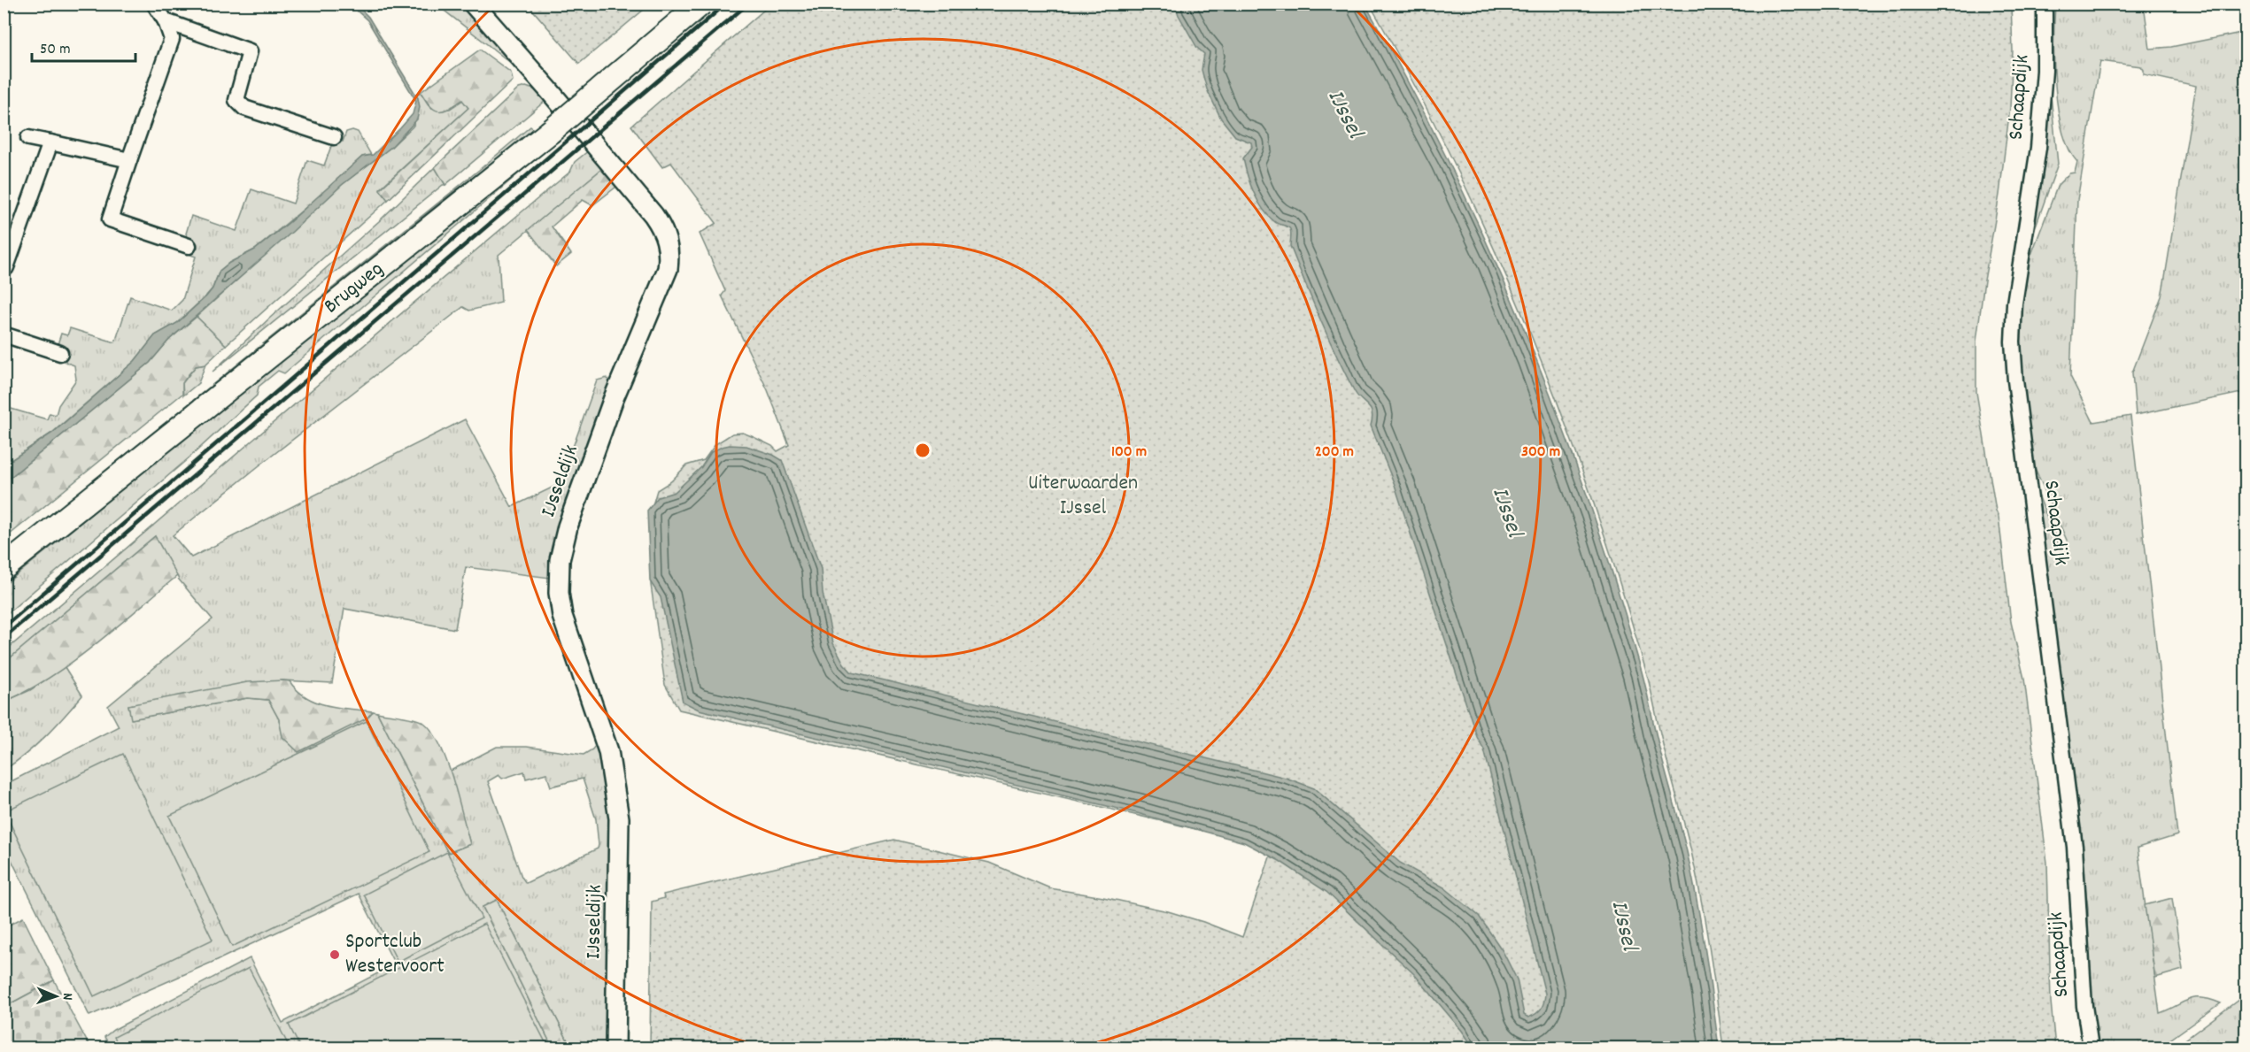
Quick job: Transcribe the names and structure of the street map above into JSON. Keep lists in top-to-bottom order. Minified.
{"streets":{"main road":["Brugweg"],"street":["Schaapdijk","IJsseldijk"]},"water":["IJssel"],"parks":["Uiterwaarden IJssel"],"places":["Sportclub Westervoort"],"scale_bar":"50 m","north":"right","rings":["100 m","200 m","300 m"]}
